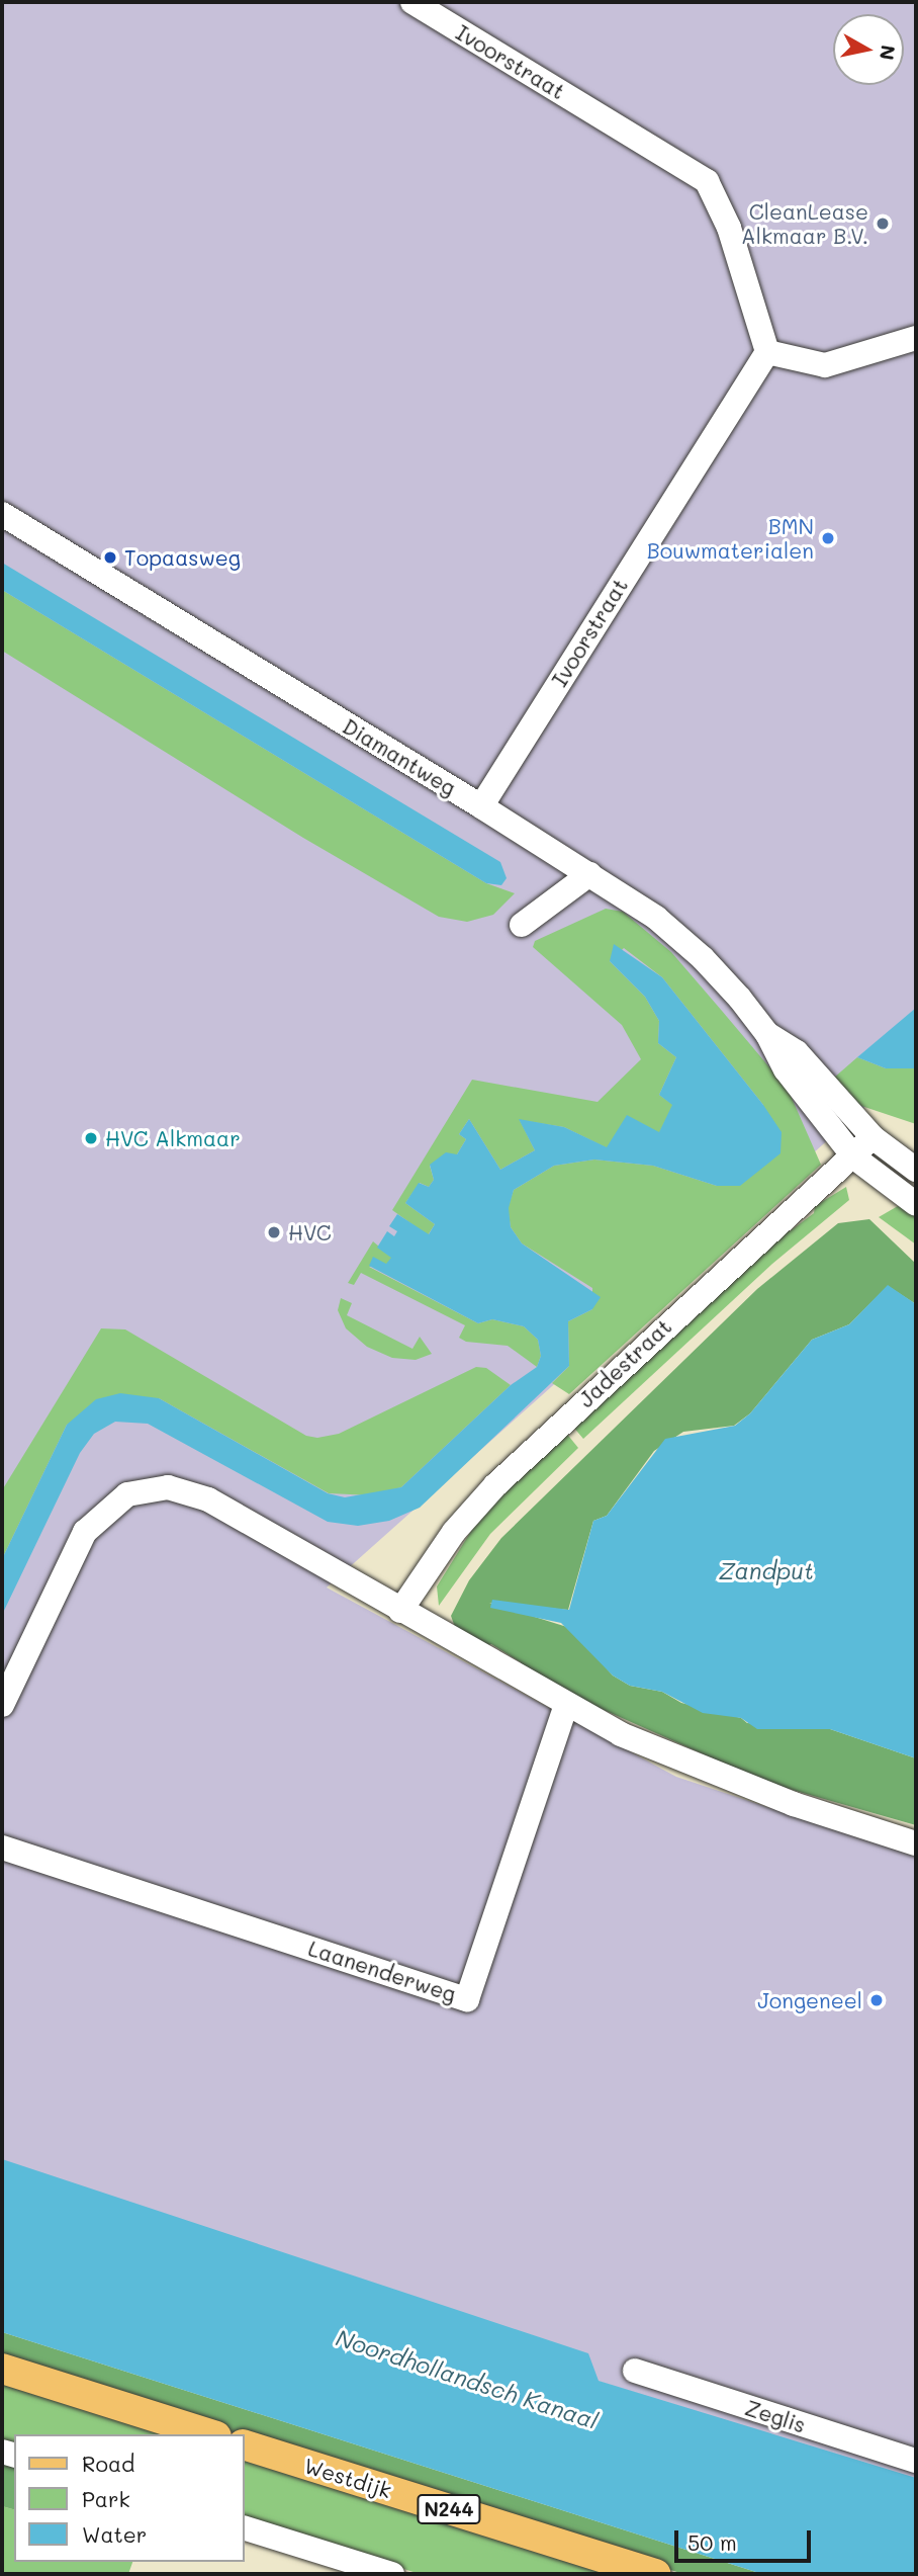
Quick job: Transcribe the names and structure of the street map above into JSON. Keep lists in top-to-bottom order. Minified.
{"streets":{"main road":["Westdijk","N244"],"street":["Ivoorstraat","Diamantweg","Jadestraat","Laanenderweg","Zeglis"]},"crossings":[["Ivoorstraat","Diamantweg"],["Diamantweg","Jadestraat"]],"water":["Zandput","Noordhollandsch Kanaal"],"places":["CleanLease Alkmaar B.V.","BMN Bouwmaterialen","Topaasweg","HVC Alkmaar","HVC","Jongeneel"],"legend":["Road","Park","Water"],"scale_bar":"50 m","north":"right"}
